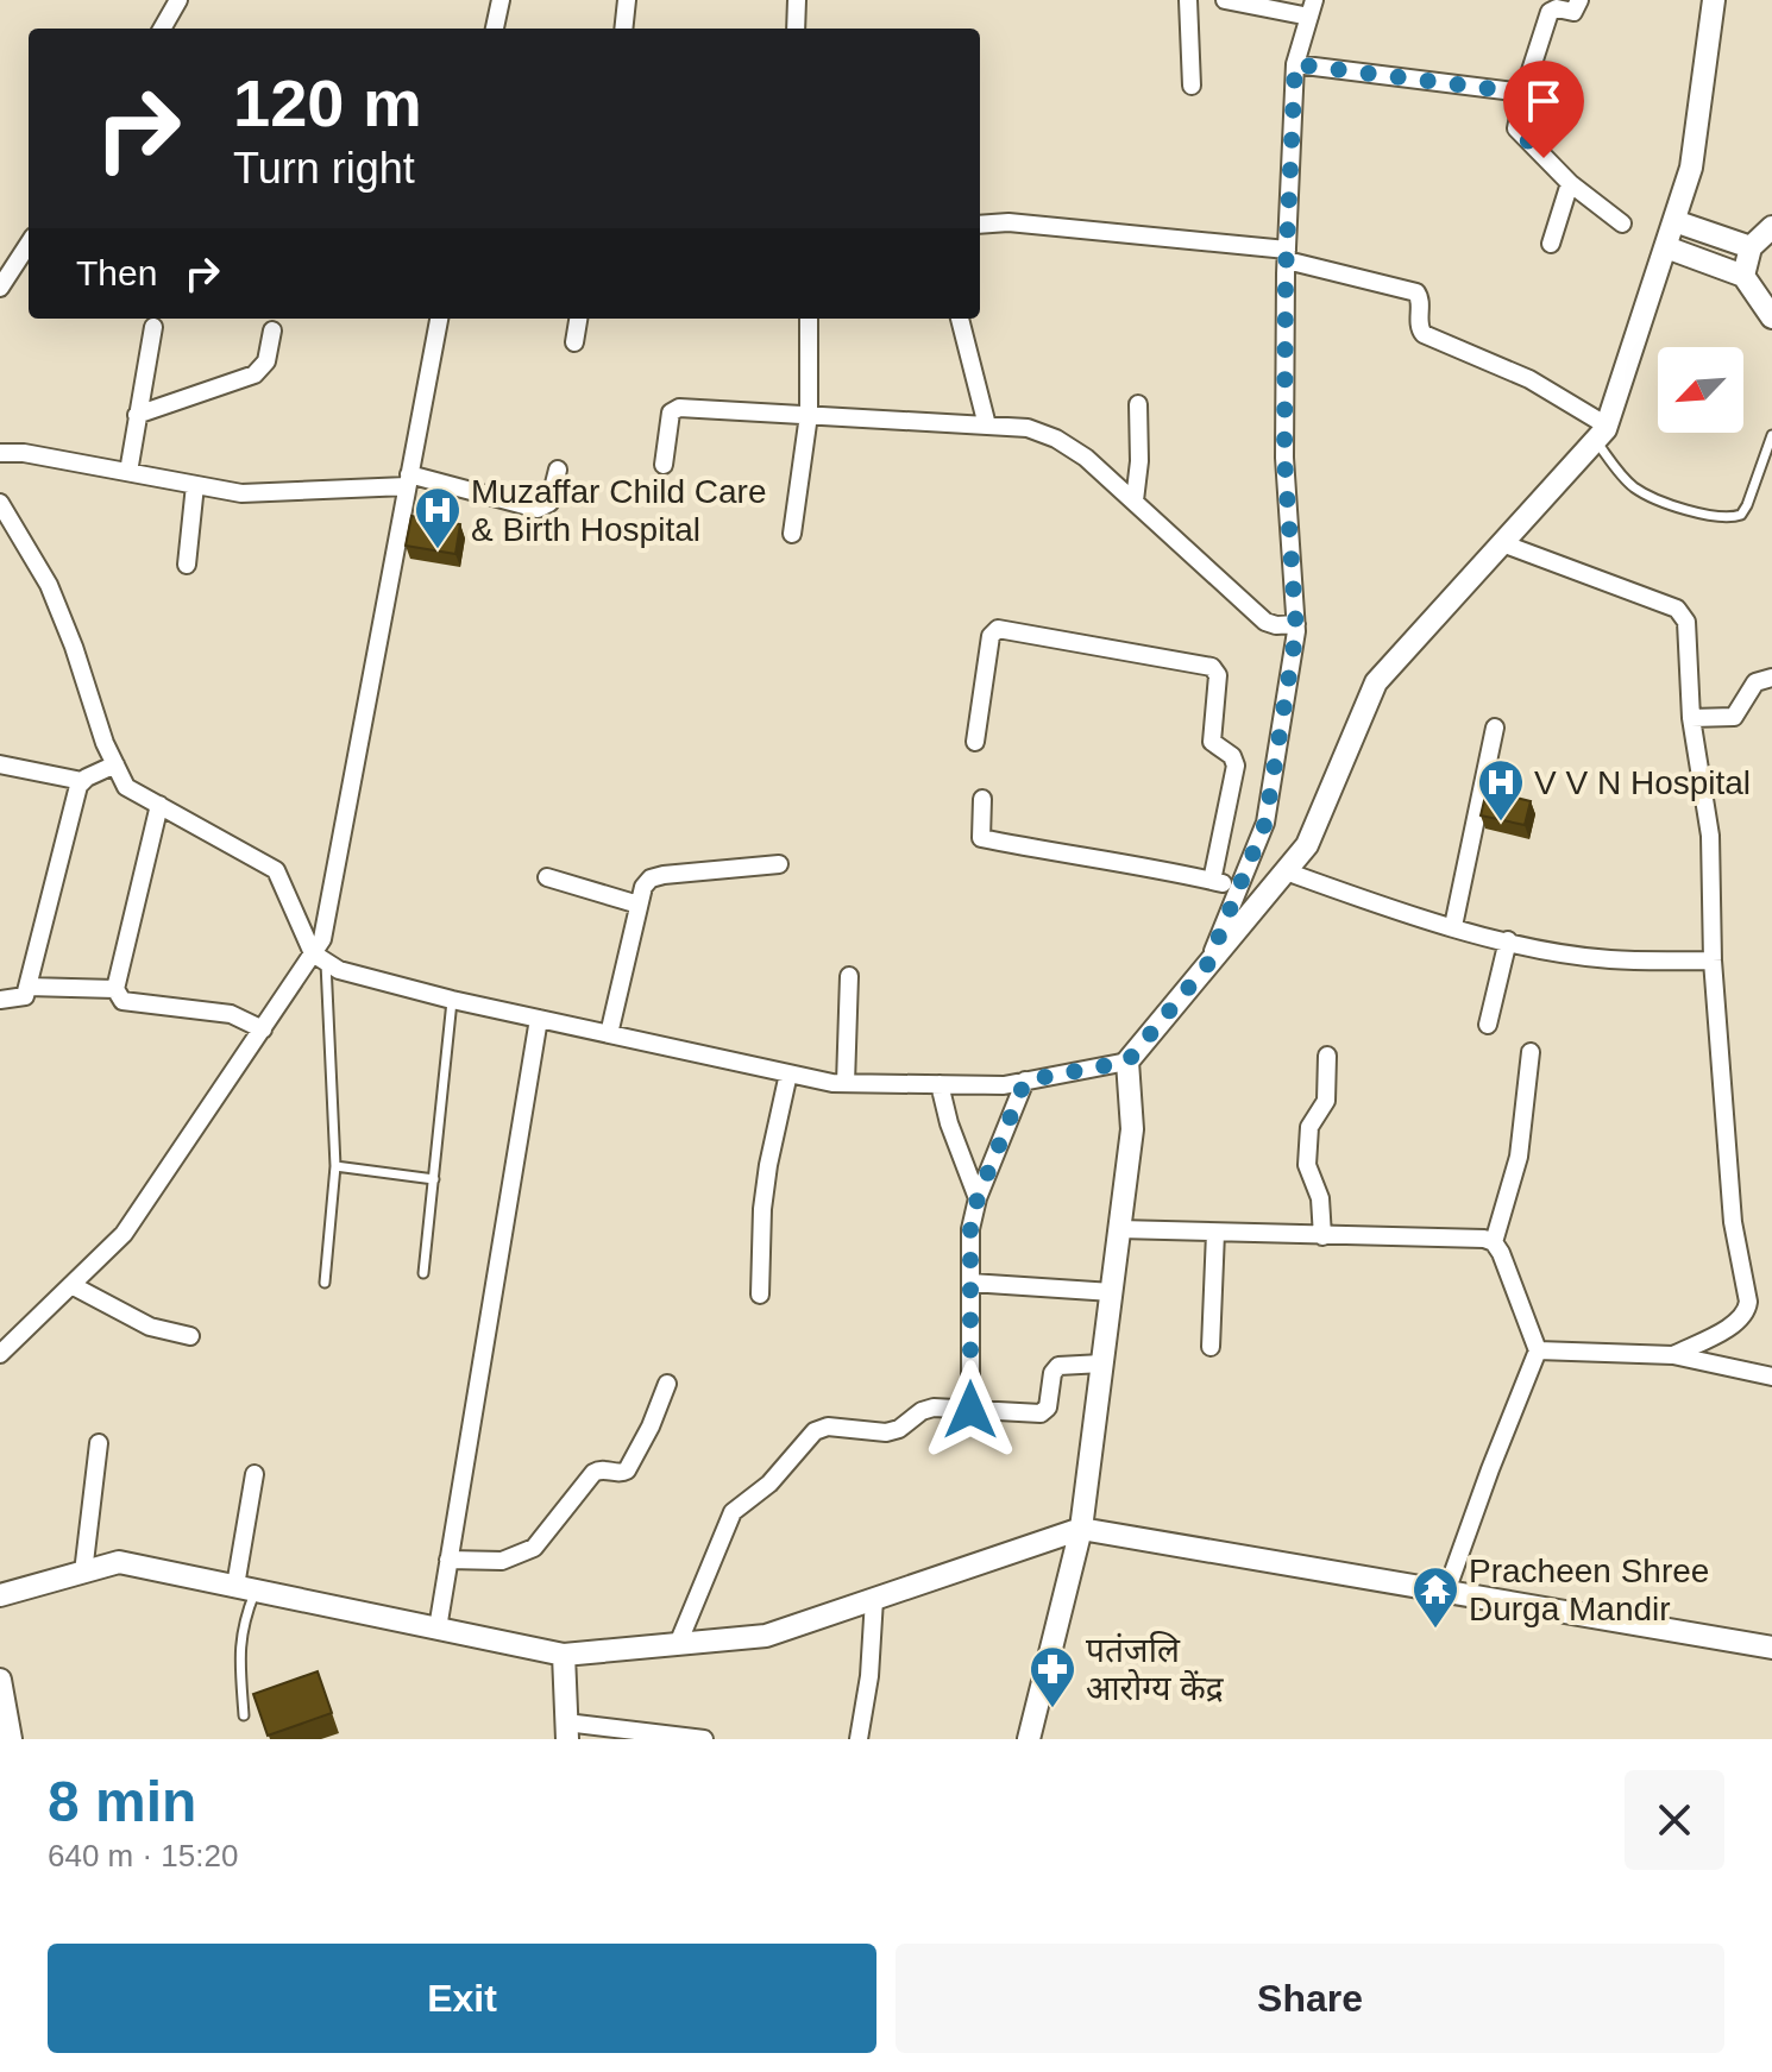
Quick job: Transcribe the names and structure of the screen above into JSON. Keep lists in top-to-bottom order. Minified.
{"places":{"hospital":["Muzaffar Child Care & Birth Hospital","V V N Hospital"],"temple":["Pracheen Shree Durga Mandir"],"pharmacy":["पतंजलि आरोग्य केंद्र"]},"north":"bottom left","page":{"turn":["120 m","Turn right"],"then":"Then","heading":["8 min","640 m · 15:20"],"buttons":["Exit","Share"]}}
